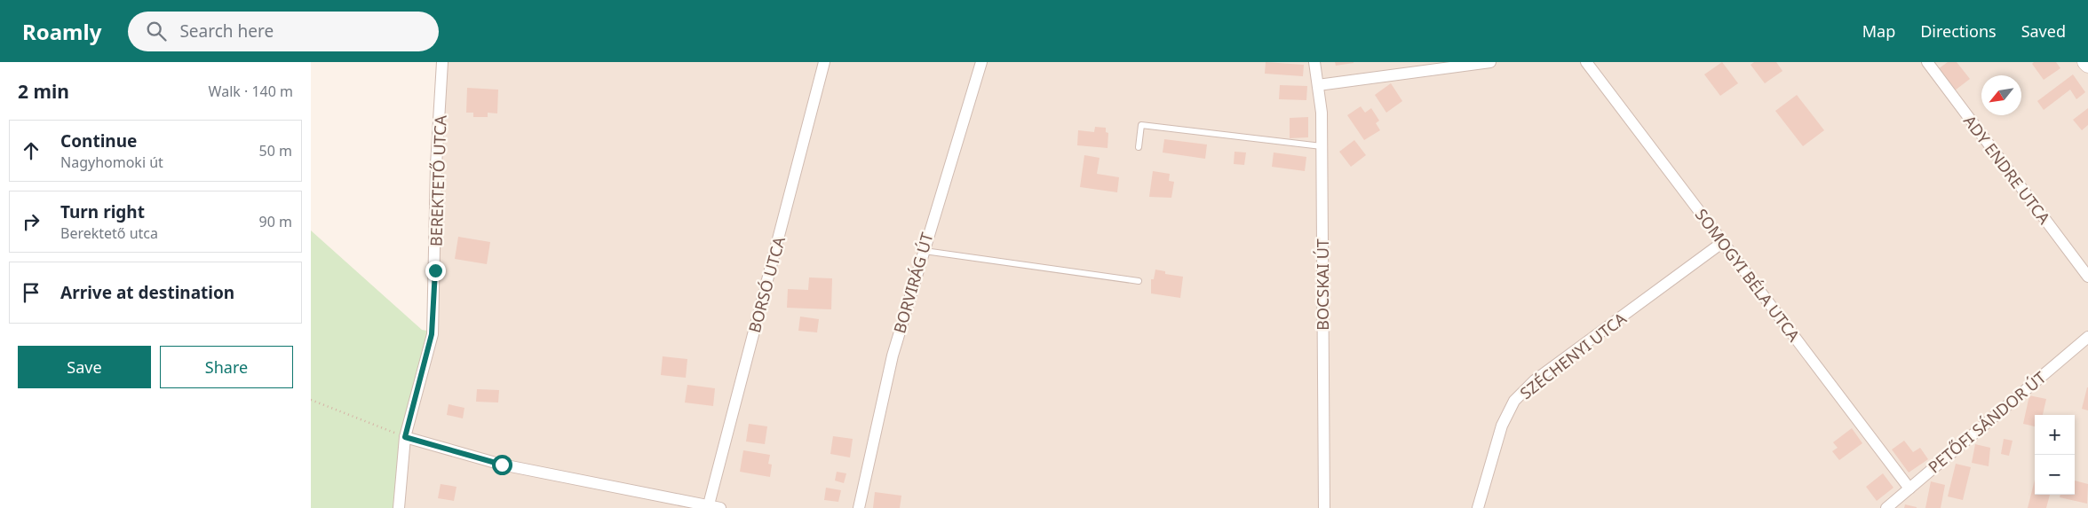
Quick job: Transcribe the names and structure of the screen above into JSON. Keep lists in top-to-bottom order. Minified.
{"streets":{"street":["ADY ENDRE UTCA","BEREKTETŐ UTCA","SOMOGYI BÉLA UTCA","BORVIRÁG ÚT","BORSÓ UTCA","BOCSKAI ÚT","SZÉCHENYI UTCA","PETŐFI SÁNDOR ÚT"]},"crossings":[["SOMOGYI BÉLA UTCA","SZÉCHENYI UTCA"],["SOMOGYI BÉLA UTCA","PETŐFI SÁNDOR ÚT"]],"north":"bottom left","page":{"header":"Roamly","search":"Search here","nav":["Map","Directions","Saved"],"heading":["2 min","Walk · 140 m"],"list":[["Continue","Nagyhomoki út","50 m"],["Turn right","Berektető utca","90 m"],"Arrive at destination"],"buttons":["Save","Share"],"map_buttons":["+","−"]}}
